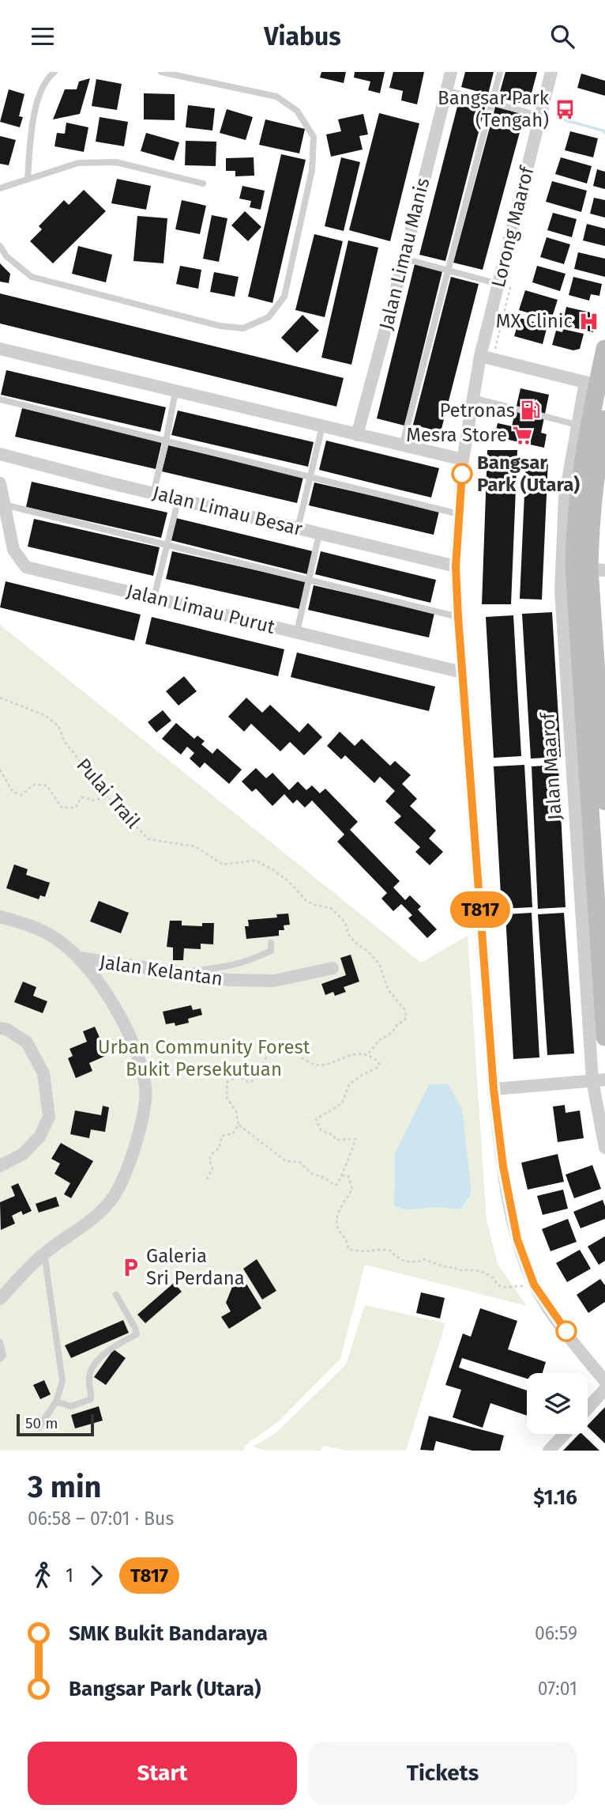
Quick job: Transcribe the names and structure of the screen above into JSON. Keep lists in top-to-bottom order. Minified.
{"streets":{"main road":["Jalan Maarof"],"street":["Lorong Maarof","Jalan Limau Manis","Jalan Limau Besar","Jalan Limau Purut","Jalan Kelantan"],"path":["Pulai Trail"]},"crossings":[["Lorong Maarof","Jalan Limau Besar"],["Lorong Maarof","Jalan Limau Purut"]],"parks":["Urban Community Forest Bukit Persekutuan"],"places":{"bus stop":["Bangsar Park (Tengah)"],"hospital":["MX Clinic"],"fuel station":["Petronas"],"supermarket":["Mesra Store"],"other":["Bangsar Park (Utara)"],"parking":["Galeria Sri Perdana"]},"lines":["bus line T817"],"scale_bar":"50 m","page":{"header":"Viabus","on_map":"T817","scale":"50 m","heading":["3 min","06:58 – 07:01 · Bus","$1.16"],"legs":["1","T817"],"list":[{"name":"SMK Bukit Bandaraya","value":"06:59"},{"name":"Bangsar Park (Utara)","value":"07:01"}],"buttons":["Start","Tickets"]}}
